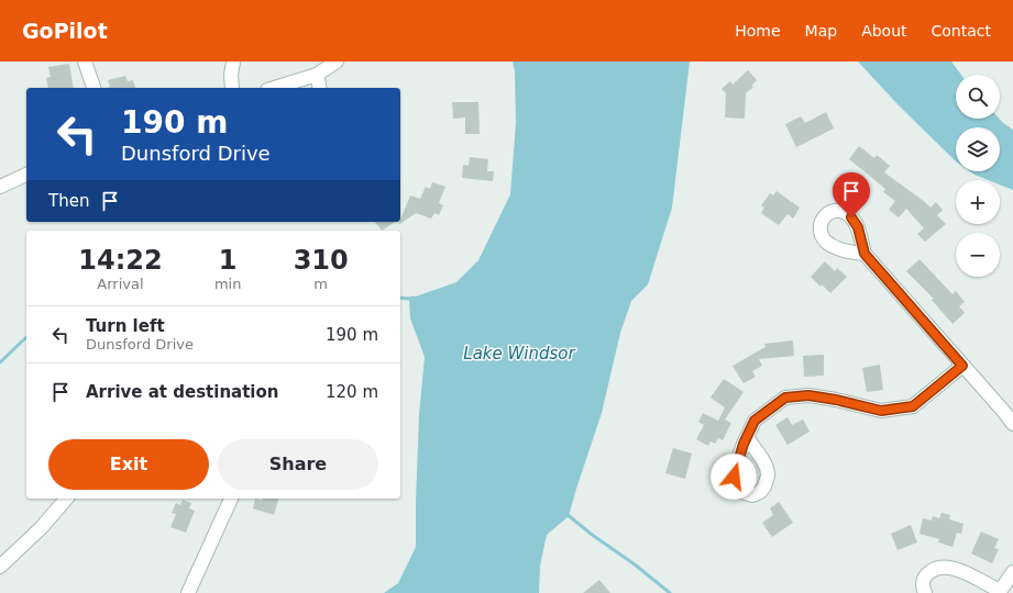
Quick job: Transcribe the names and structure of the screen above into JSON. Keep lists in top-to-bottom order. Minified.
{"water":["Lake Windsor"],"page":{"header":"GoPilot","nav":["Home","Map","About","Contact"],"map_buttons":["+","−"],"turn":["190 m","Dunsford Drive"],"then":"Then","eta":["14:22","Arrival","1","min","310","m"],"list":[{"name":"Turn left","note":"Dunsford Drive","value":"190 m"},{"name":"Arrive at destination","value":"120 m"}],"buttons":["Exit","Share"]}}
